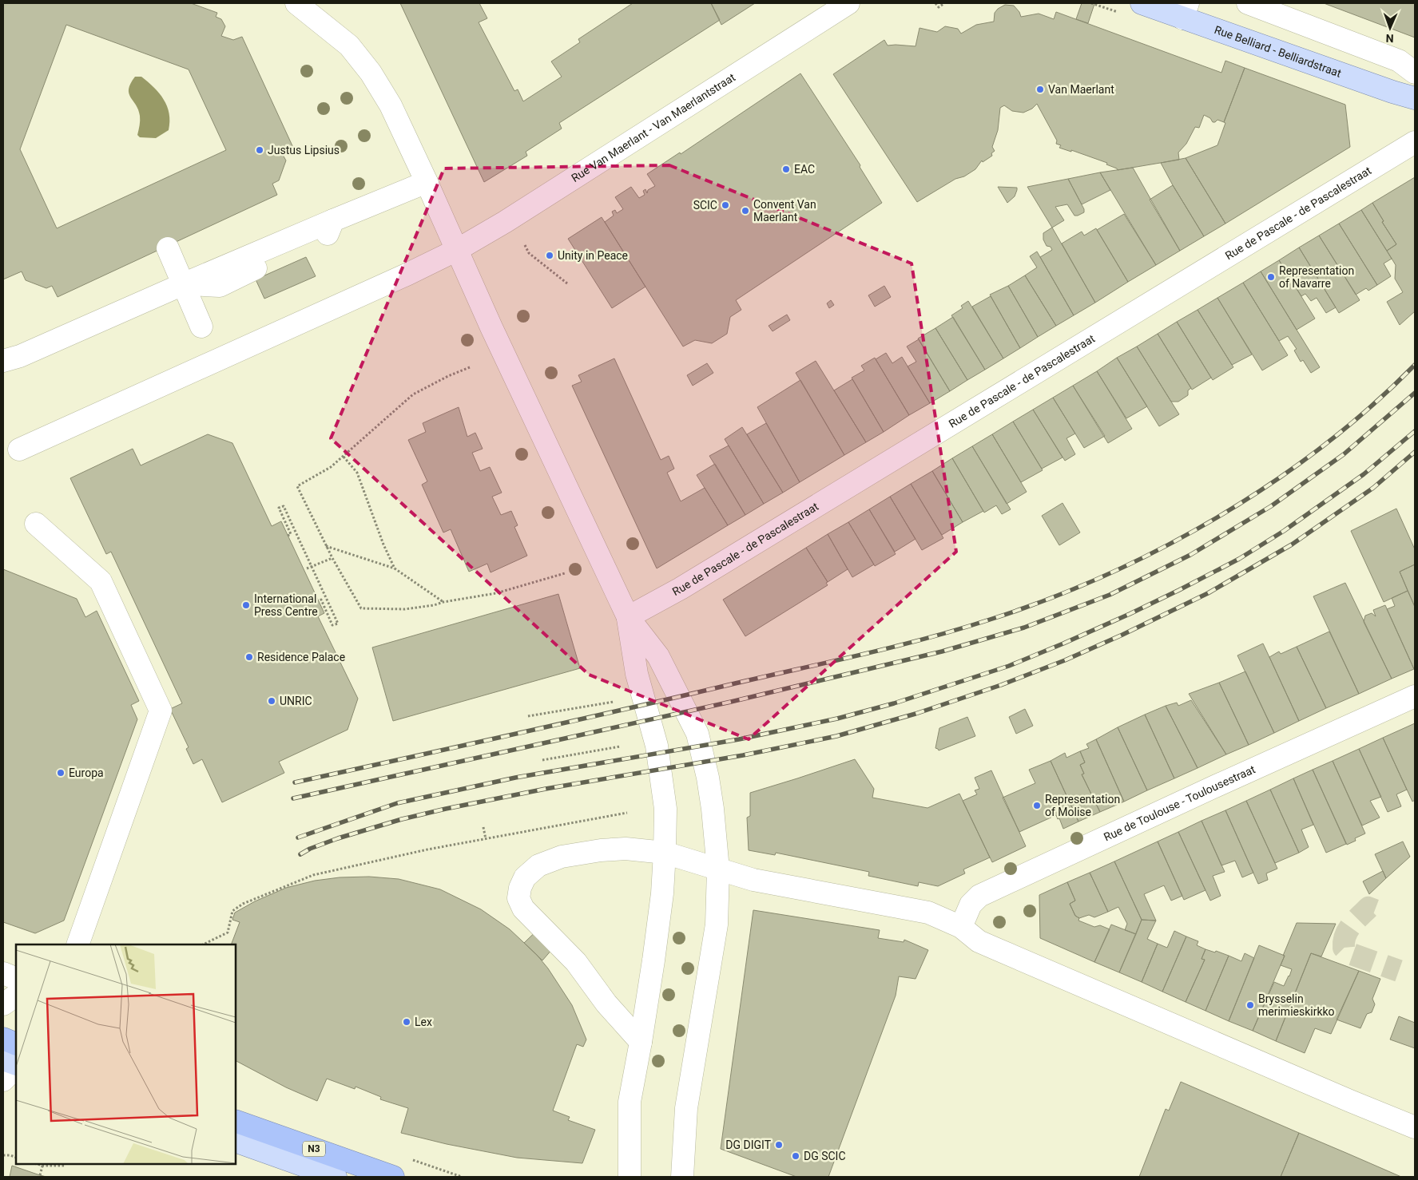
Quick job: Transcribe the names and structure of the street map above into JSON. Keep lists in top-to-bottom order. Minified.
{"streets":{"highway":["N3"],"main road":["Rue Belliard - Belliardstraat"],"street":["Rue Van Maerlant - Van Maerlantstraat","Rue de Pascale - de Pascalestraat","Rue de Toulouse - Toulousestraat"]},"places":["Van Maerlant","Justus Lipsius","EAC","SCIC","Convent Van Maerlant","Unity in Peace","Representation of Navarre","International Press Centre","Residence Palace","UNRIC","Europa","Representation of Molise","Brysselin merimieskirkko","Lex","DG DIGIT","DG SCIC"],"north":"bottom"}
